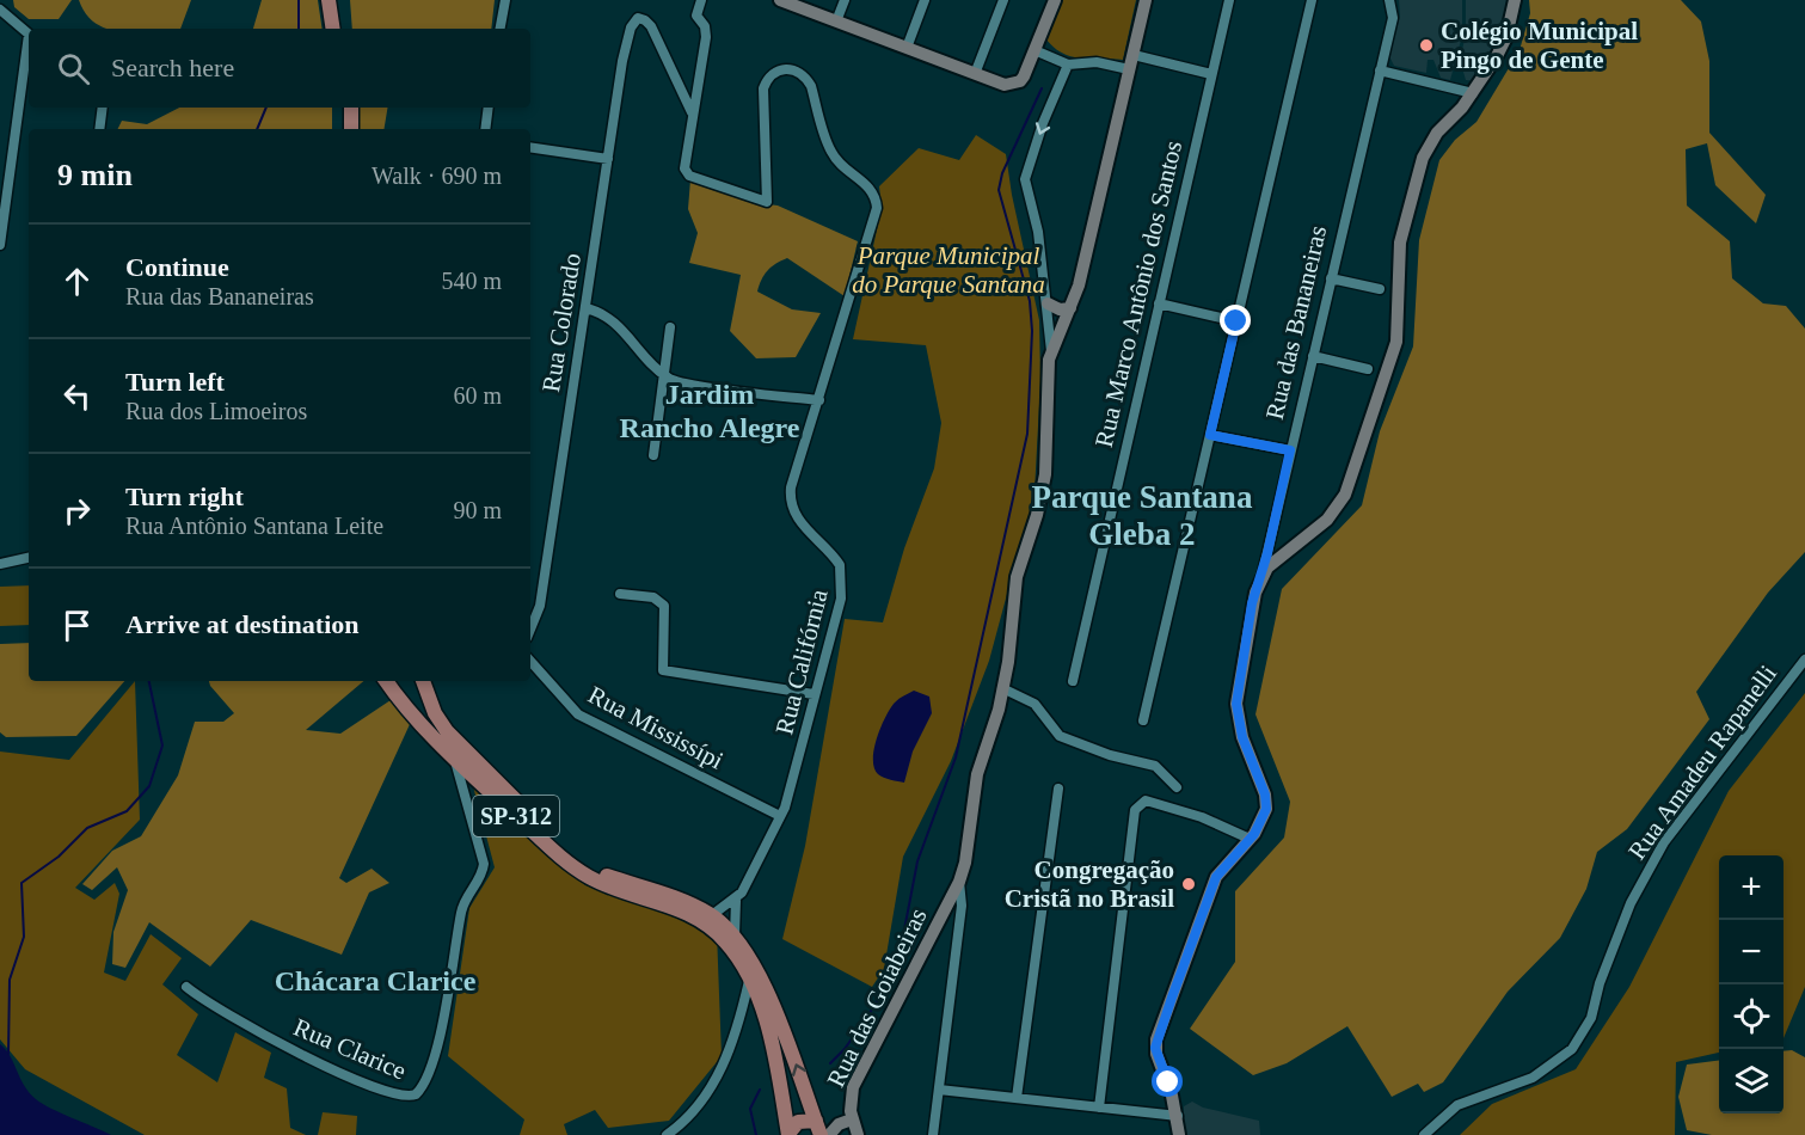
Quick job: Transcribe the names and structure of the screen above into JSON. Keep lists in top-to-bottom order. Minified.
{"streets":{"main road":["SP-312"],"street":["Rua Marco Antônio dos Santos","Rua Colorado","Rua das Bananeiras","Rua Califórnia","Rua Mississípi","Rua Amadeu Rapanelli","Rua das Goiabeiras","Rua Clarice"]},"crossings":[["Rua Colorado","Rua Califórnia"],["Rua Califórnia","Rua Mississípi"],["Rua Califórnia","SP-312"],["SP-312","Rua Clarice"]],"districts":["Jardim Rancho Alegre","Parque Santana Gleba 2","Chácara Clarice"],"parks":["Parque Municipal do Parque Santana"],"places":["Colégio Municipal Pingo de Gente","Congregação Cristã no Brasil"],"page":{"search":"Search here","heading":["9 min","Walk · 690 m"],"list":[["Continue","Rua das Bananeiras","540 m"],["Turn left","Rua dos Limoeiros","60 m"],["Turn right","Rua Antônio Santana Leite","90 m"],"Arrive at destination"],"map_buttons":["+","−"]}}
